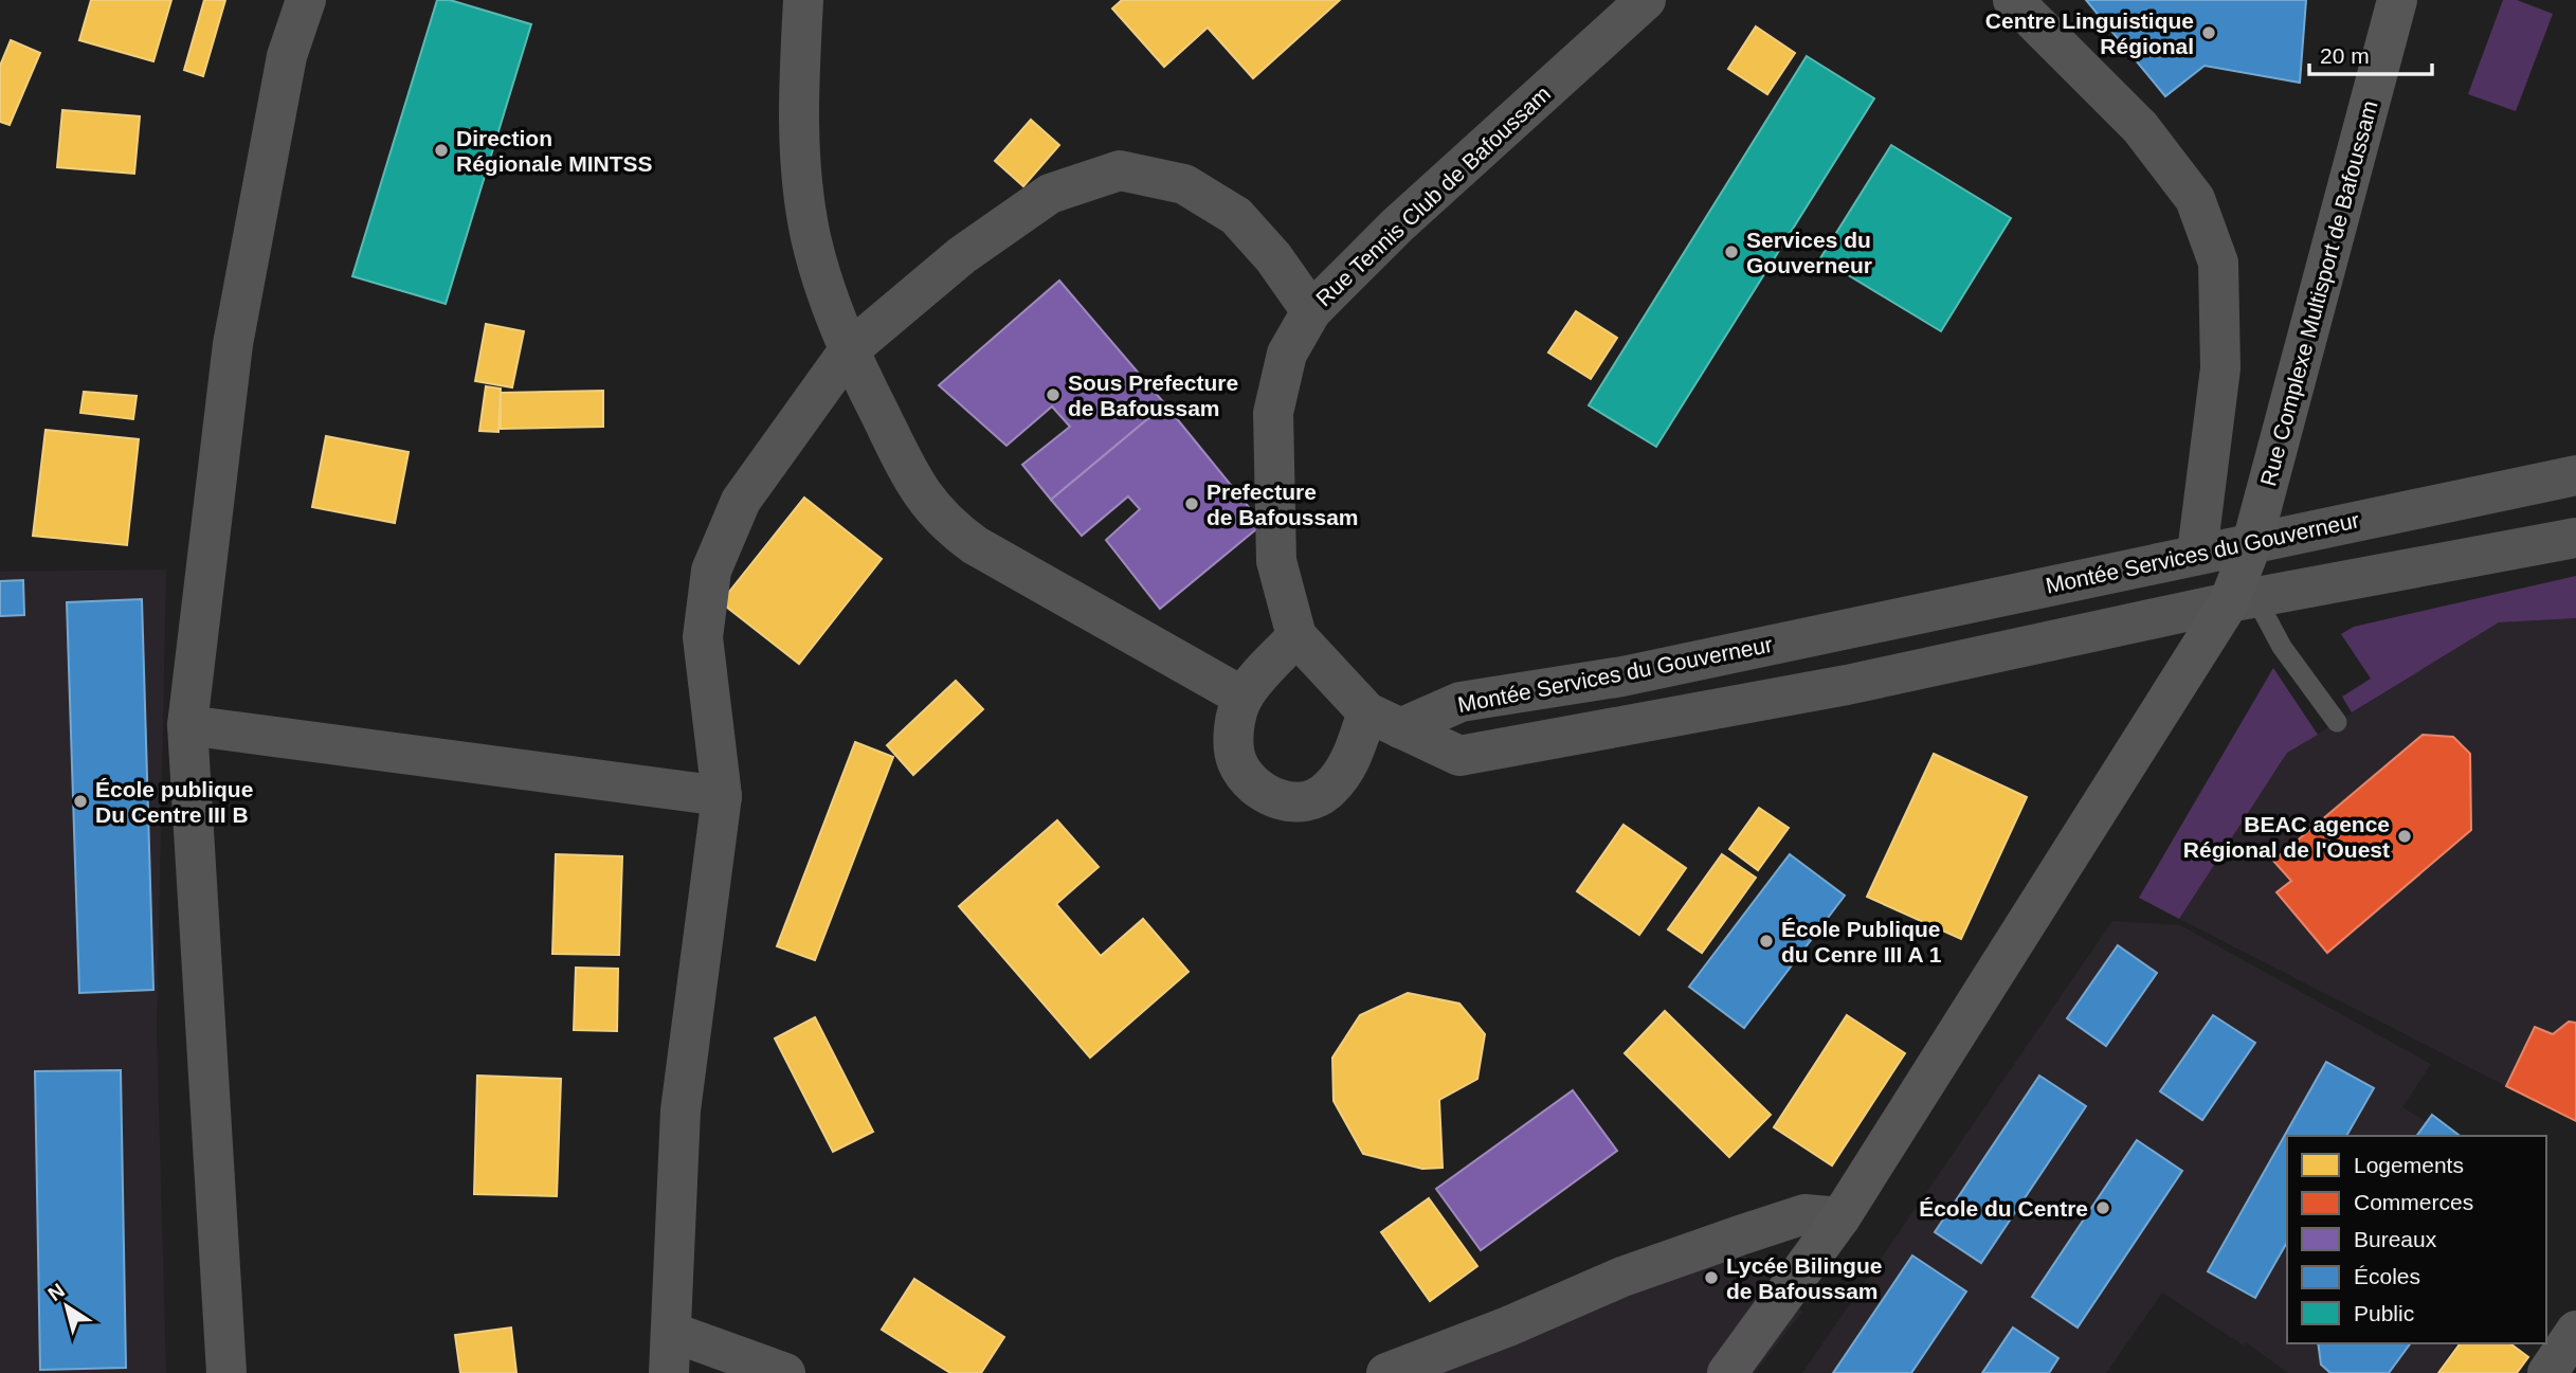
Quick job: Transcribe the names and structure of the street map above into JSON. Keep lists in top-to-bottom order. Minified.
{"streets":{"street":["Rue Tennis Club de Bafoussam","Rue Complexe Multisport de Bafoussam","Montée Services du Gouverneur"]},"crossings":[["Rue Tennis Club de Bafoussam","Montée Services du Gouverneur"],["Rue Complexe Multisport de Bafoussam","Montée Services du Gouverneur"]],"places":["Centre Linguistique Régional","Direction Régionale MINTSS","Services du Gouverneur","Sous Prefecture de Bafoussam","Prefecture de Bafoussam","École publique Du Centre III B","BEAC agence Régional de l'Ouest","École Publique du Cenre III A 1","École du Centre","Lycée Bilingue de Bafoussam"],"legend":["Logements","Commerces","Bureaux","Écoles","Public"],"scale_bar":"20 m","north":"top left"}
